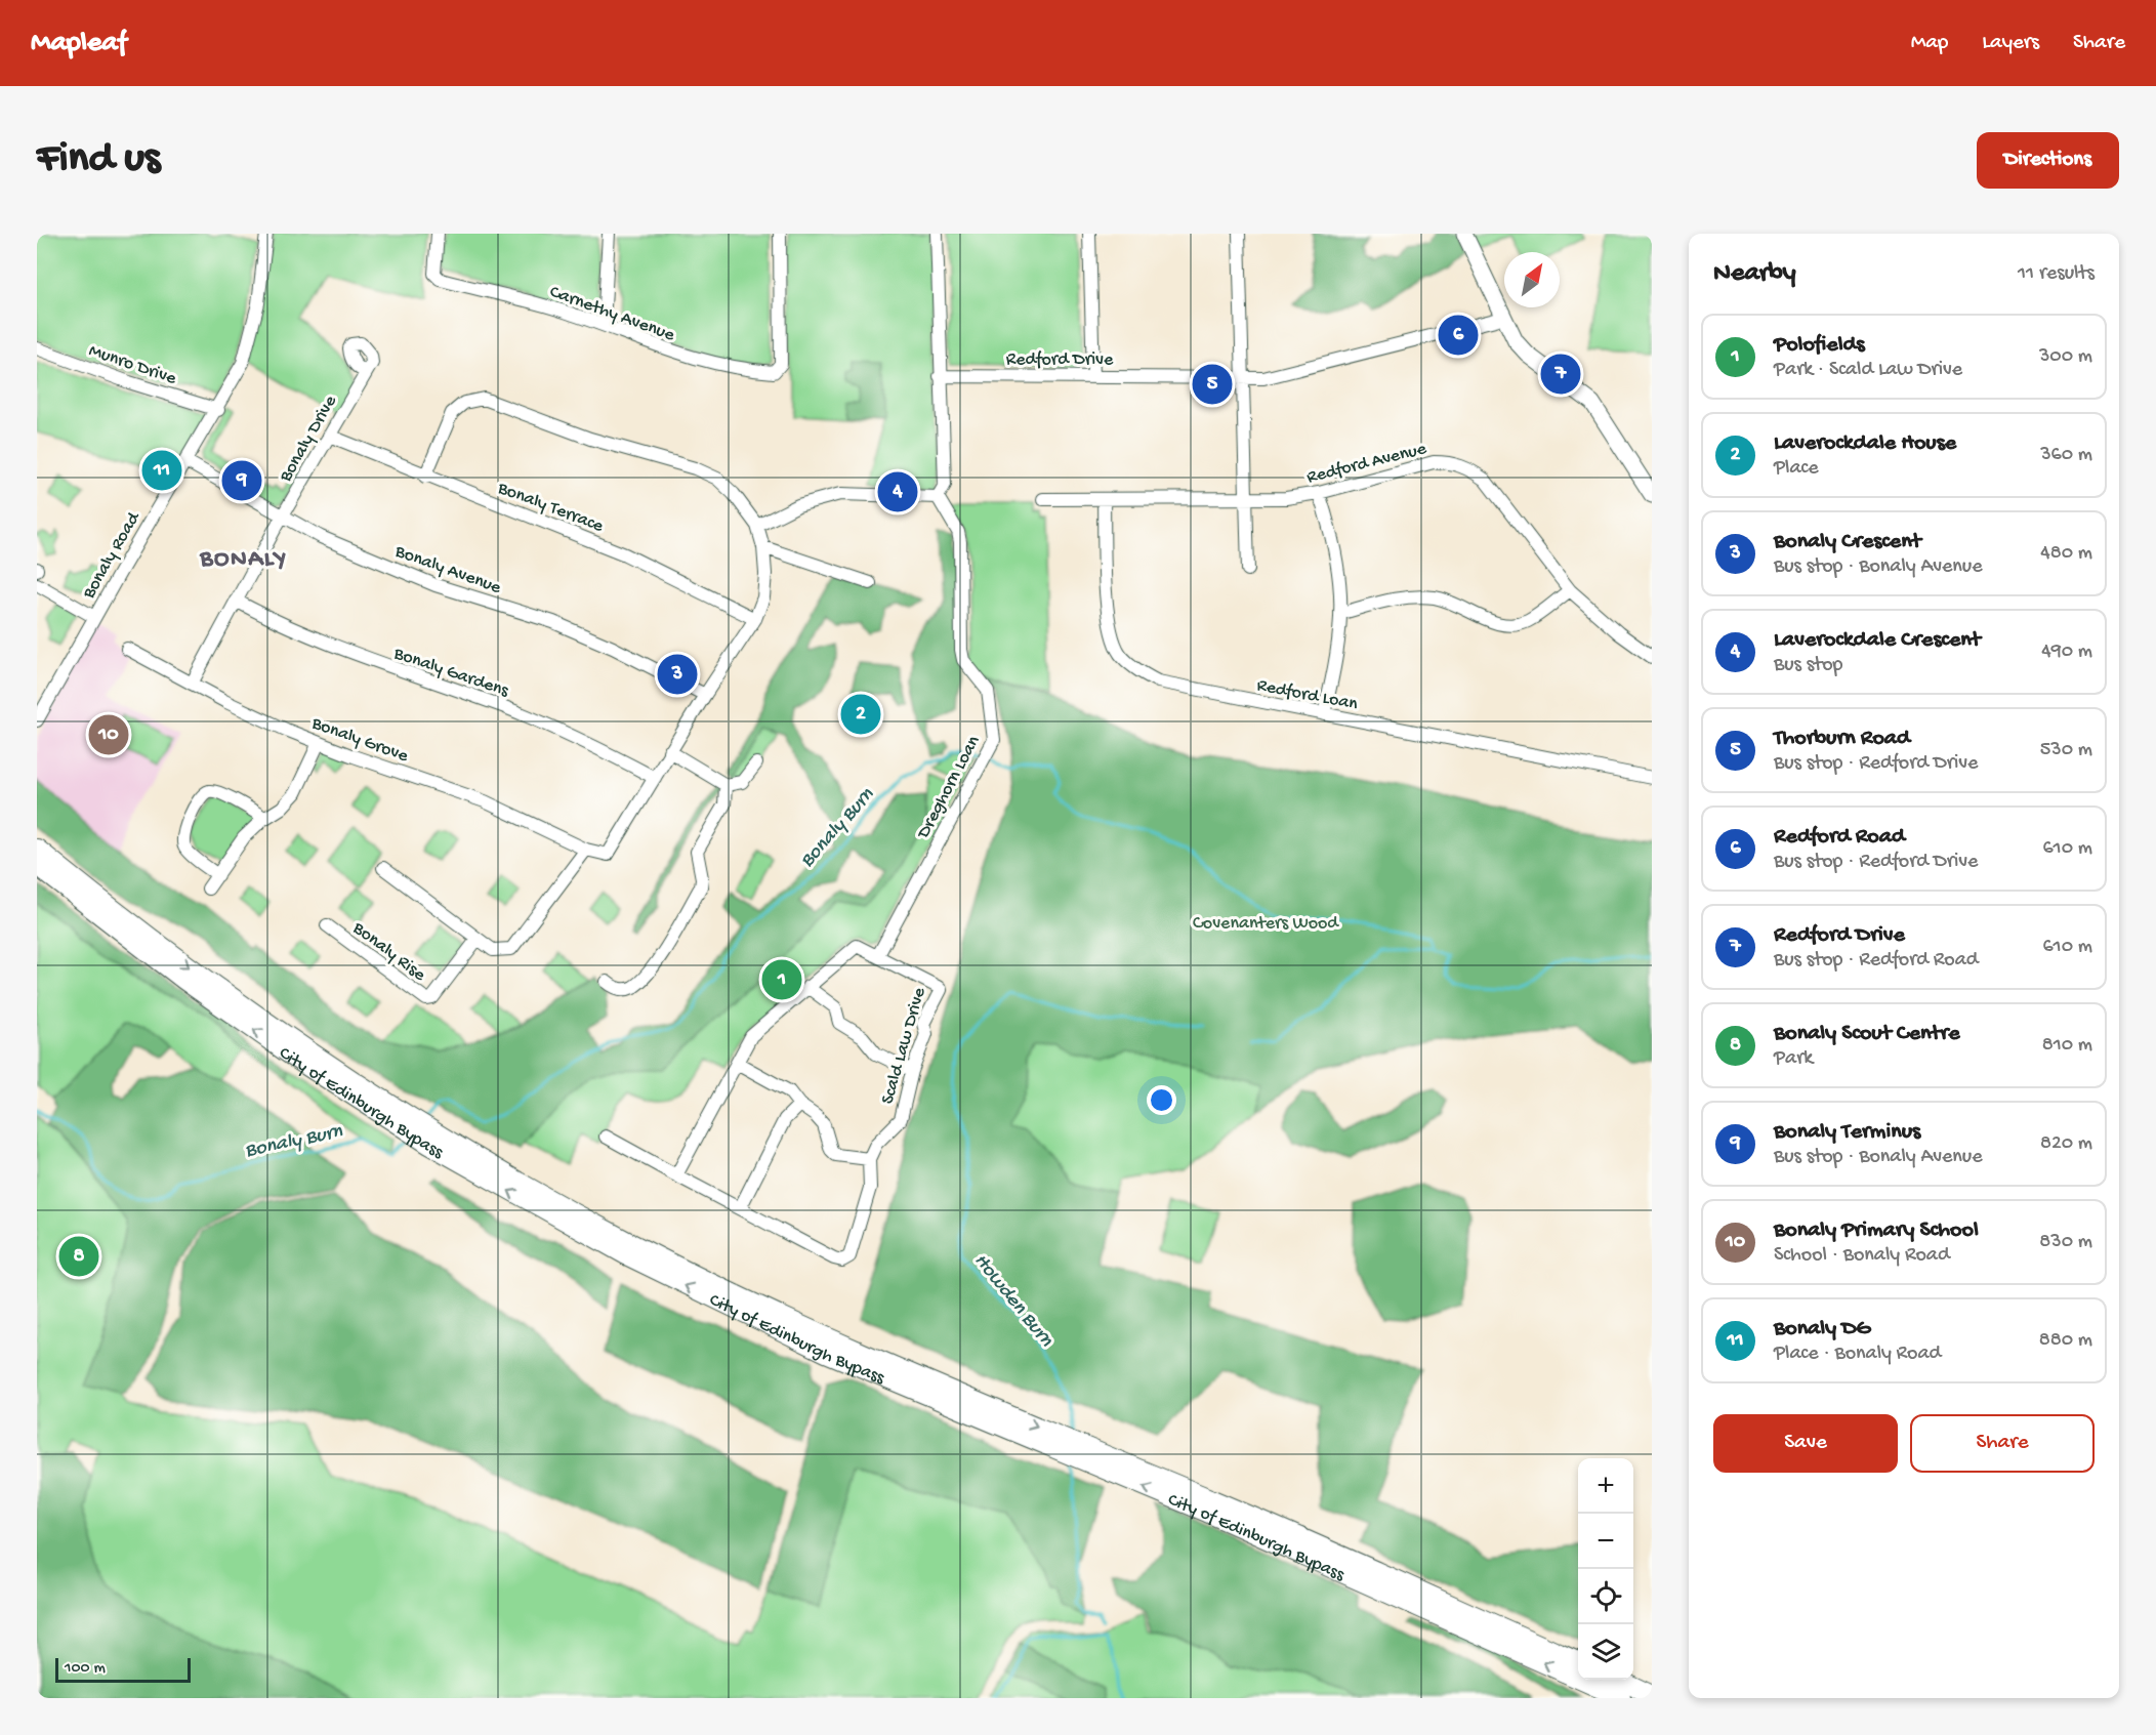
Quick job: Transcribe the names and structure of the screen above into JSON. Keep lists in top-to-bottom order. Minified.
{"streets":{"highway":["City of Edinburgh Bypass"],"street":["Carnethy Avenue","Redford Drive","Munro Drive","Bonaly Drive","Redford Avenue","Bonaly Terrace","Bonaly Road","Bonaly Avenue","Bonaly Gardens","Redford Loan","Bonaly Grove","Dreghorn Loan","Bonaly Rise","Scald Law Drive"]},"crossings":[["Munro Drive","Bonaly Road"],["Bonaly Drive","Bonaly Terrace"],["Bonaly Drive","Bonaly Avenue"],["Bonaly Drive","Bonaly Gardens"],["Bonaly Drive","Bonaly Grove"],["Redford Avenue","Redford Loan"],["Bonaly Road","Bonaly Avenue"],["Dreghorn Loan","Scald Law Drive"]],"districts":["BONALY"],"water":["Bonaly Burn","Howden Burn"],"parks":["Covenanters Wood"],"scale_bar":"100 m","north":"top right","page":{"header":"Mapleaf","nav":["Map","Layers","Share"],"buttons":["Directions",["Save","Share"]],"title":"Find us","heading":["Nearby","11 results"],"pins":["6","7","5","11","9","4","3","2","10","1","8"],"list":[{"mark":"1","name":"Polofields","note":"Park · Scald Law Drive","value":"300 m"},{"mark":"2","name":"Laverockdale House","note":"Place","value":"360 m"},{"mark":"3","name":"Bonaly Crescent","note":"Bus stop · Bonaly Avenue","value":"480 m"},{"mark":"4","name":"Laverockdale Crescent","note":"Bus stop","value":"490 m"},{"mark":"5","name":"Thorburn Road","note":"Bus stop · Redford Drive","value":"530 m"},{"mark":"6","name":"Redford Road","note":"Bus stop · Redford Drive","value":"610 m"},{"mark":"7","name":"Redford Drive","note":"Bus stop · Redford Road","value":"610 m"},{"mark":"8","name":"Bonaly Scout Centre","note":"Park","value":"810 m"},{"mark":"9","name":"Bonaly Terminus","note":"Bus stop · Bonaly Avenue","value":"820 m"},{"mark":"10","name":"Bonaly Primary School","note":"School · Bonaly Road","value":"830 m"},{"mark":"11","name":"Bonaly DG","note":"Place · Bonaly Road","value":"880 m"}],"map_buttons":["+","−"],"scale":"100 m"}}
